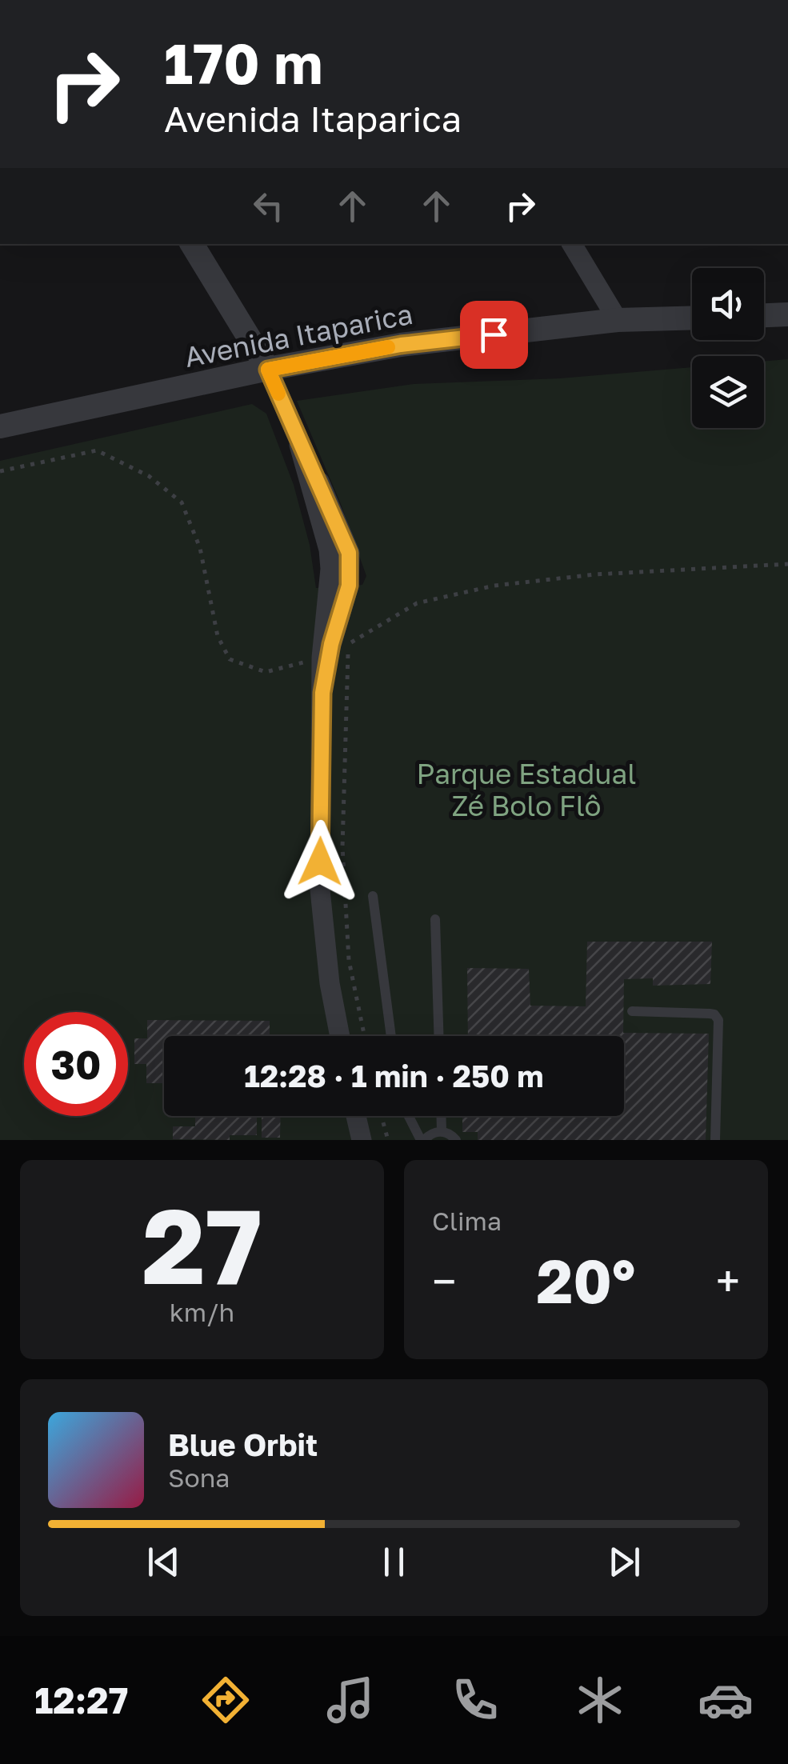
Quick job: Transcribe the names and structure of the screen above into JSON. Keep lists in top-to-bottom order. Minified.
{"streets":{"street":["Avenida Itaparica"]},"parks":["Parque Estadual Zé Bolo Flô"],"page":{"turn":["170 m","Avenida Itaparica"],"limit":"30","trip":"12:28 · 1 min · 250 m","tile":[["27","km/h"],"Clima"],"heat":["−","20°","+"],"song":["Blue Orbit","Sona"],"tabs":"12:27"}}
